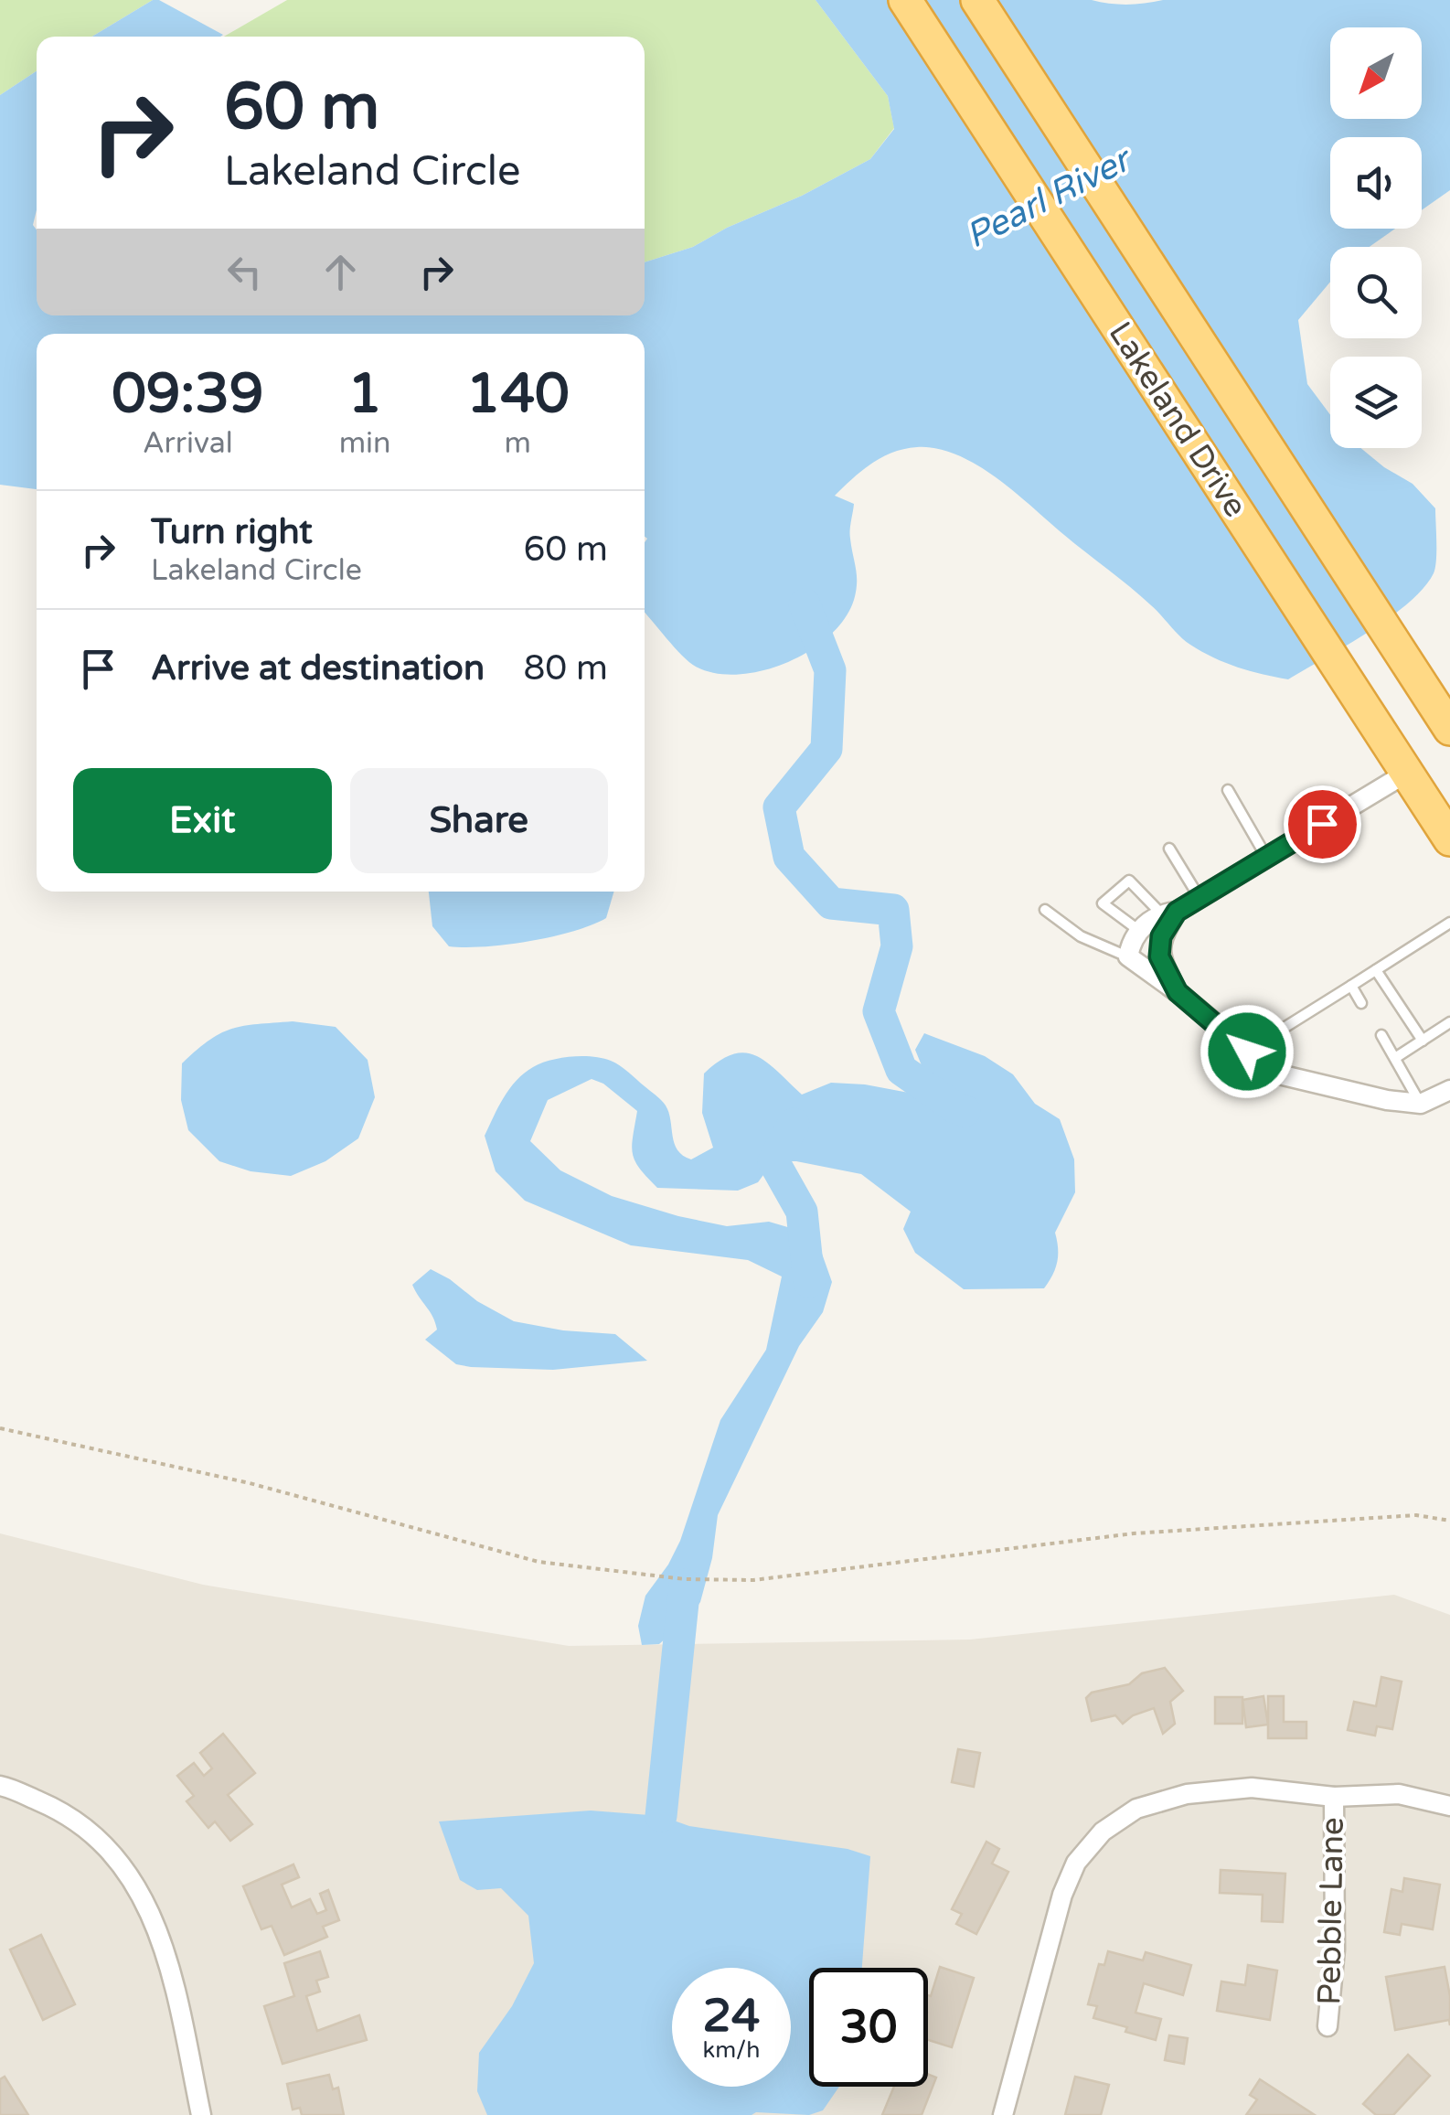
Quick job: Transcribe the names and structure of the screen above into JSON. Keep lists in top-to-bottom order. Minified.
{"streets":{"highway":["Lakeland Drive"],"street":["Pebble Lane"]},"water":["Pearl River"],"north":"bottom left","page":{"turn":["60 m","Lakeland Circle"],"eta":["09:39","Arrival","1","min","140","m"],"list":[{"name":"Turn right","note":"Lakeland Circle","value":"60 m"},{"name":"Arrive at destination","value":"80 m"}],"buttons":["Exit","Share"],"speed":"24 km/h","limit":"30"}}
